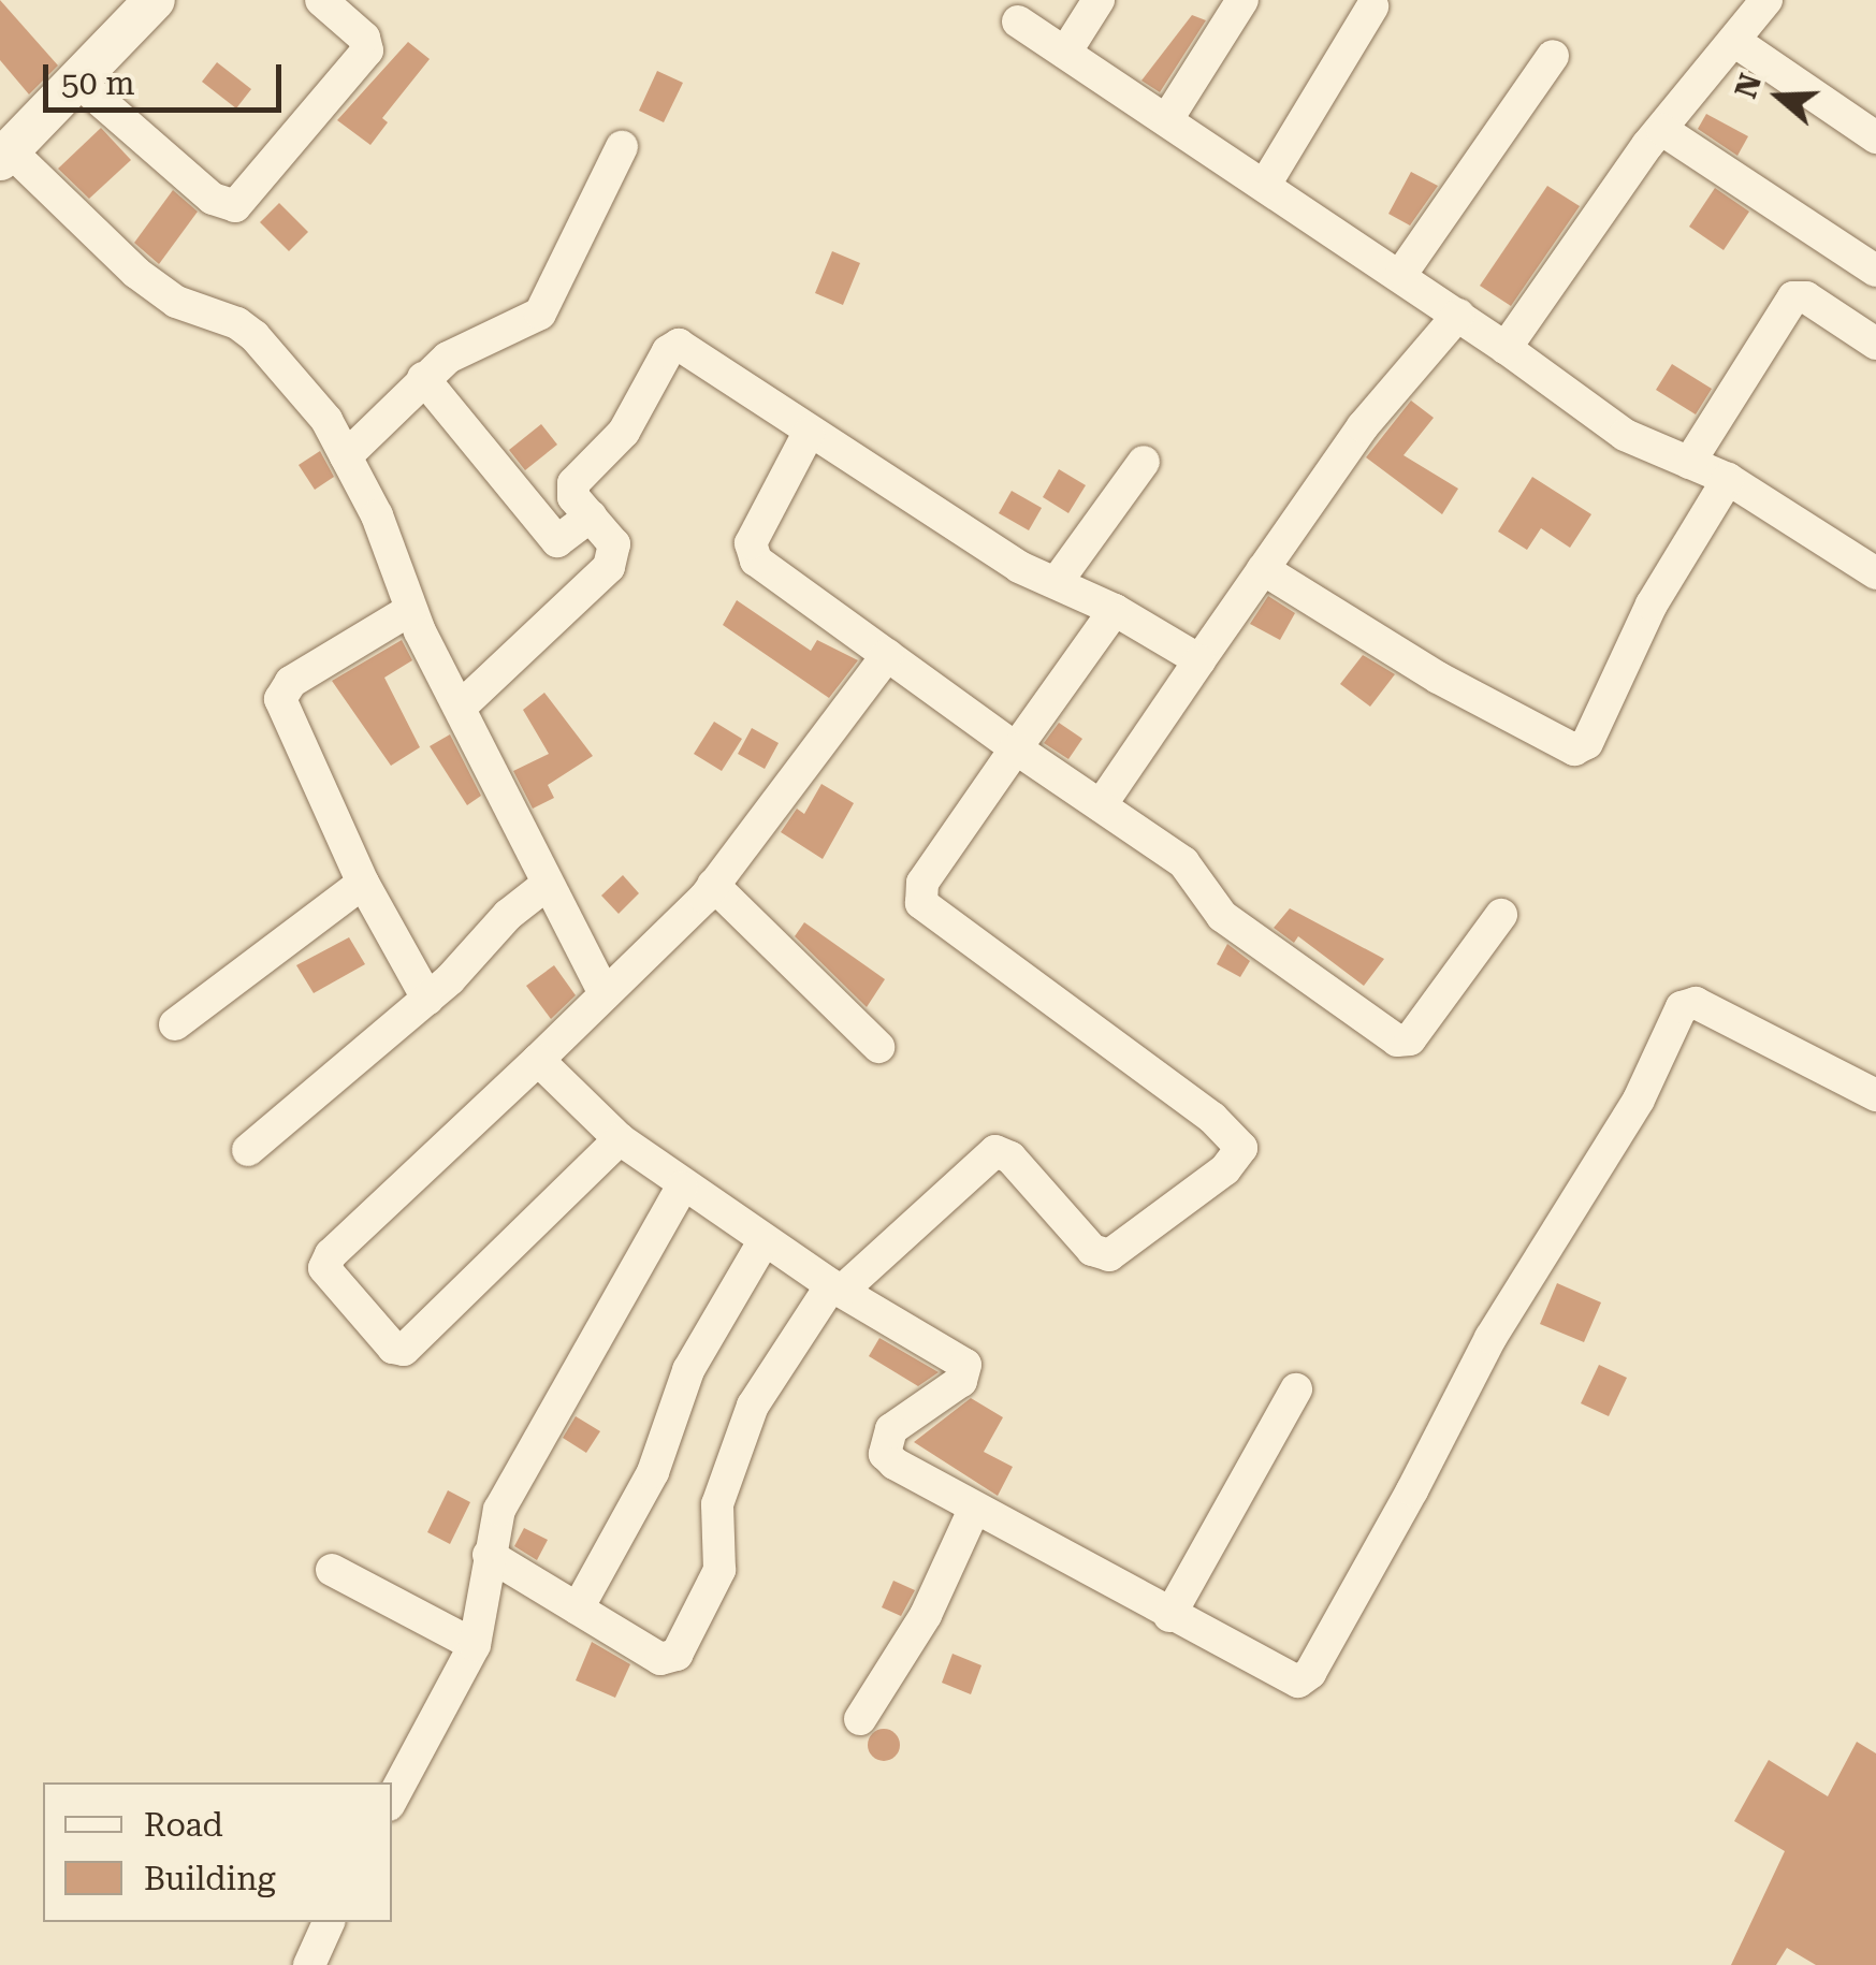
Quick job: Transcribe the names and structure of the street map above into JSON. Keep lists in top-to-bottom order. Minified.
{"legend":["Road","Building"],"scale_bar":"50 m","north":"left"}
